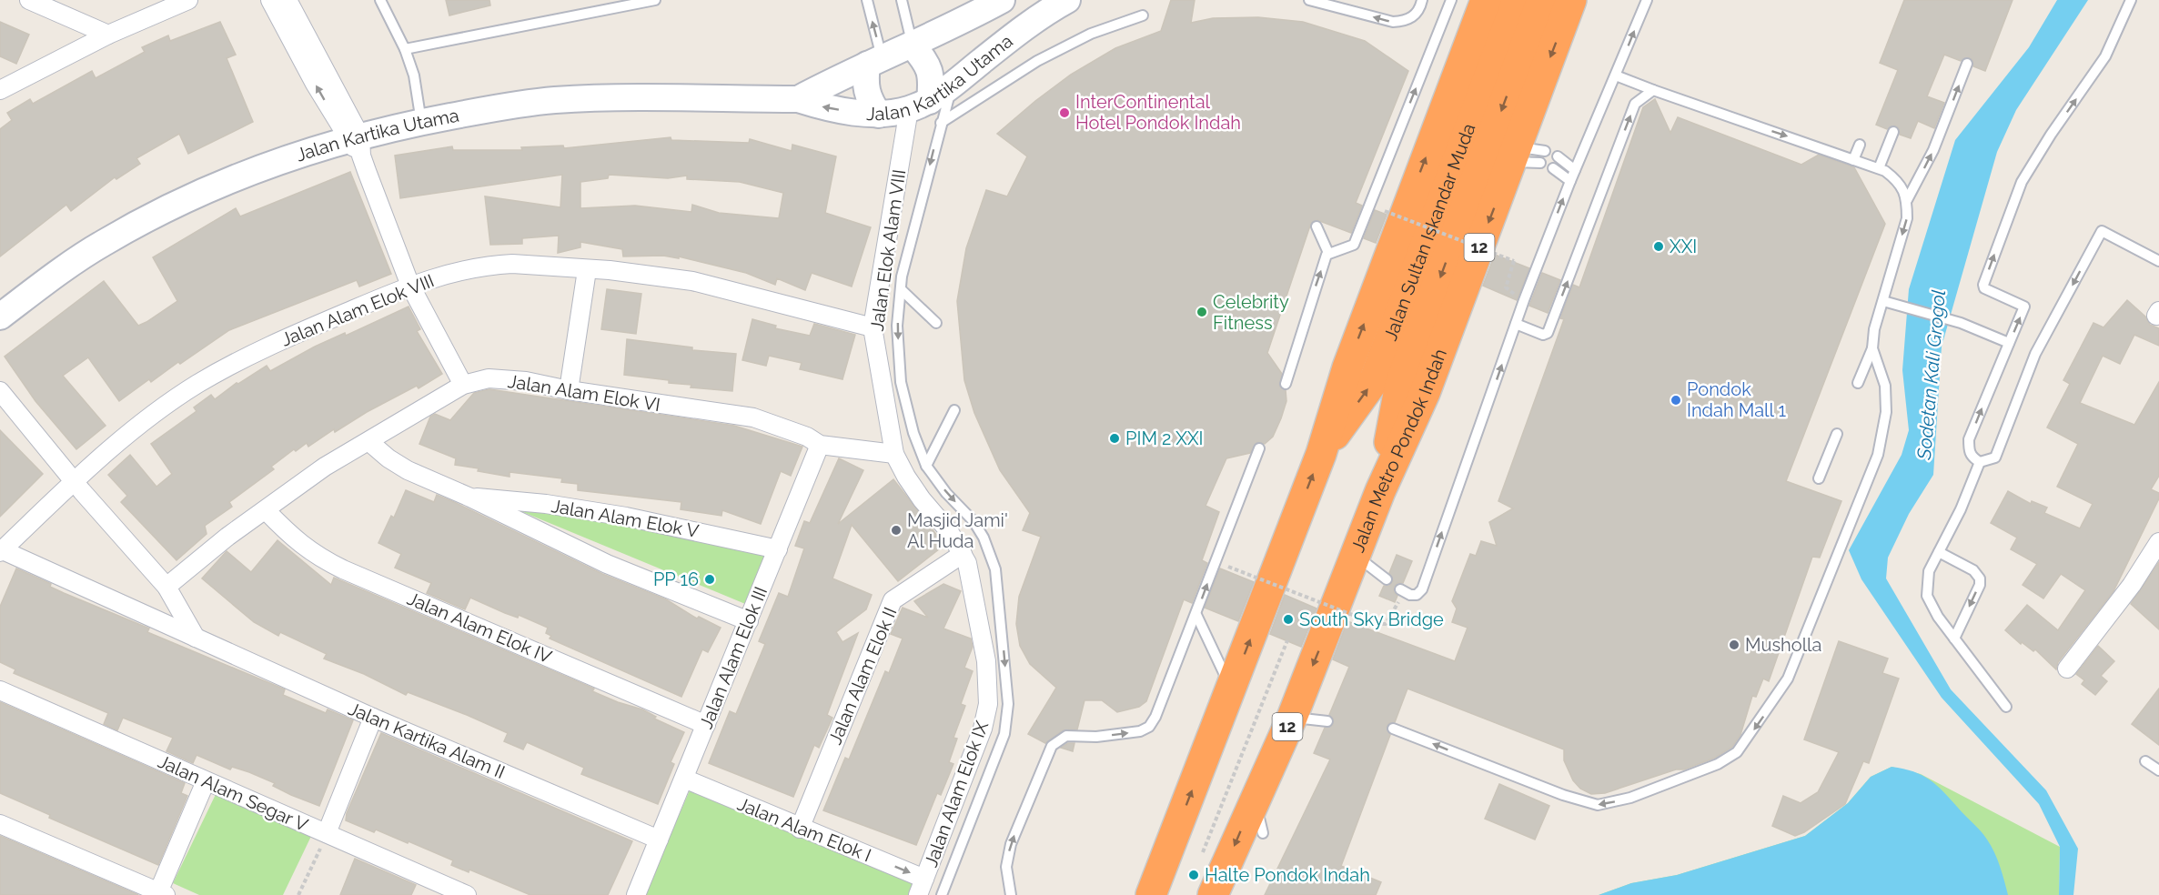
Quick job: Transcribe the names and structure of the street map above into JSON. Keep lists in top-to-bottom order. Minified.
{"streets":{"highway":["Jalan Sultan Iskandar Muda","12","Jalan Metro Pondok Indah"],"main road":["Jalan Kartika Utama"],"street":["Jalan Elok Alam VIII","Jalan Alam Elok VIII","Jalan Alam Elok VI","Jalan Alam Elok V","Jalan Alam Elok IV","Jalan Alam Elok III","Jalan Alam Elok II","Jalan Kartika Alam II","Jalan Alam Segar V","Jalan Alam Elok IX","Jalan Alam Elok I"]},"crossings":[["Jalan Kartika Utama","Jalan Elok Alam VIII"],["Jalan Sultan Iskandar Muda","Jalan Metro Pondok Indah"],["Jalan Elok Alam VIII","Jalan Alam Elok VIII"],["Jalan Elok Alam VIII","Jalan Alam Elok VI"],["Jalan Elok Alam VIII","Jalan Alam Elok IX"],["Jalan Alam Elok VIII","Jalan Kartika Alam II"],["Jalan Alam Elok VI","Jalan Alam Elok V"],["Jalan Alam Elok VI","Jalan Alam Elok IV"],["Jalan Alam Elok VI","Jalan Alam Elok III"],["Jalan Alam Elok VI","Jalan Alam Elok IX"],["Jalan Alam Elok V","Jalan Alam Elok III"],["Jalan Alam Elok IV","Jalan Alam Elok III"],["Jalan Alam Elok III","Jalan Kartika Alam II"],["Jalan Alam Elok III","Jalan Alam Elok I"],["Jalan Alam Elok II","Jalan Alam Elok IX"],["Jalan Alam Elok II","Jalan Alam Elok I"],["Jalan Alam Elok IX","Jalan Alam Elok I"]],"one_way":["Jalan Alam Elok I"],"water":["Sodetan Kali Grogol"],"places":["InterContinental Hotel Pondok Indah","XXI","Celebrity Fitness","Pondok Indah Mall 1","PIM 2 XXI","Masjid Jami' Al Huda","PP 16","South Sky Bridge","Musholla","Halte Pondok Indah"]}
